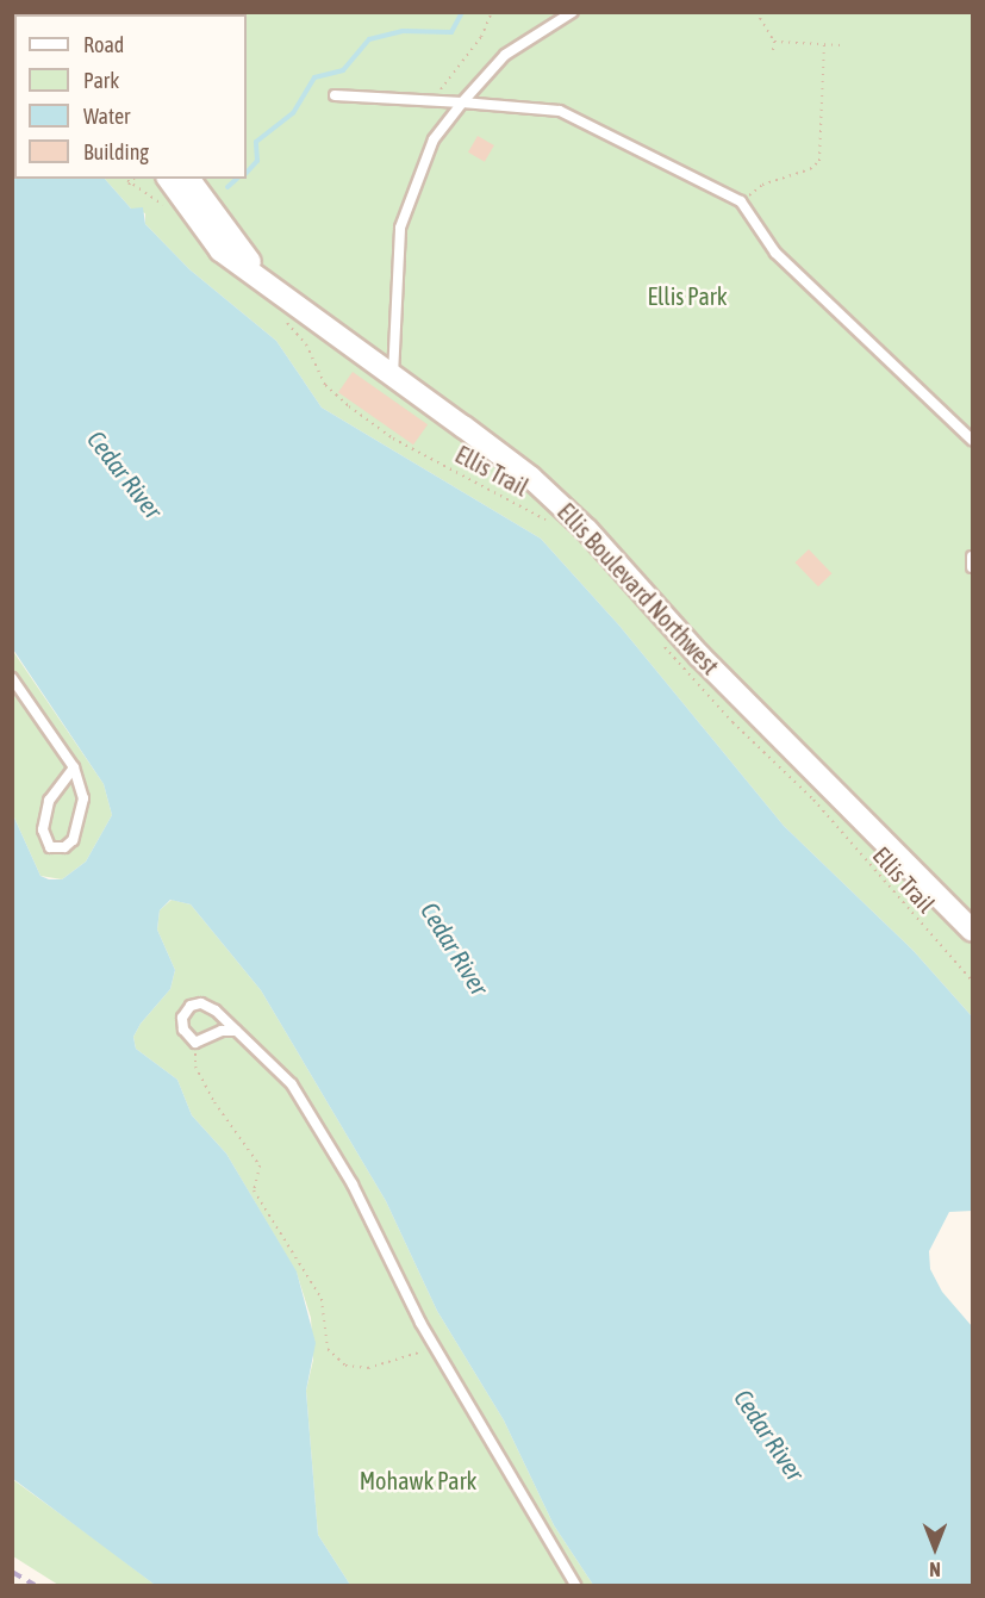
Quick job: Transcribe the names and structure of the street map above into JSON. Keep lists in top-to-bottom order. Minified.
{"streets":{"street":["Ellis Boulevard Northwest"],"path":["Ellis Trail"]},"water":["Cedar River"],"parks":["Ellis Park","Mohawk Park"],"legend":["Road","Park","Water","Building"],"north":"bottom"}
